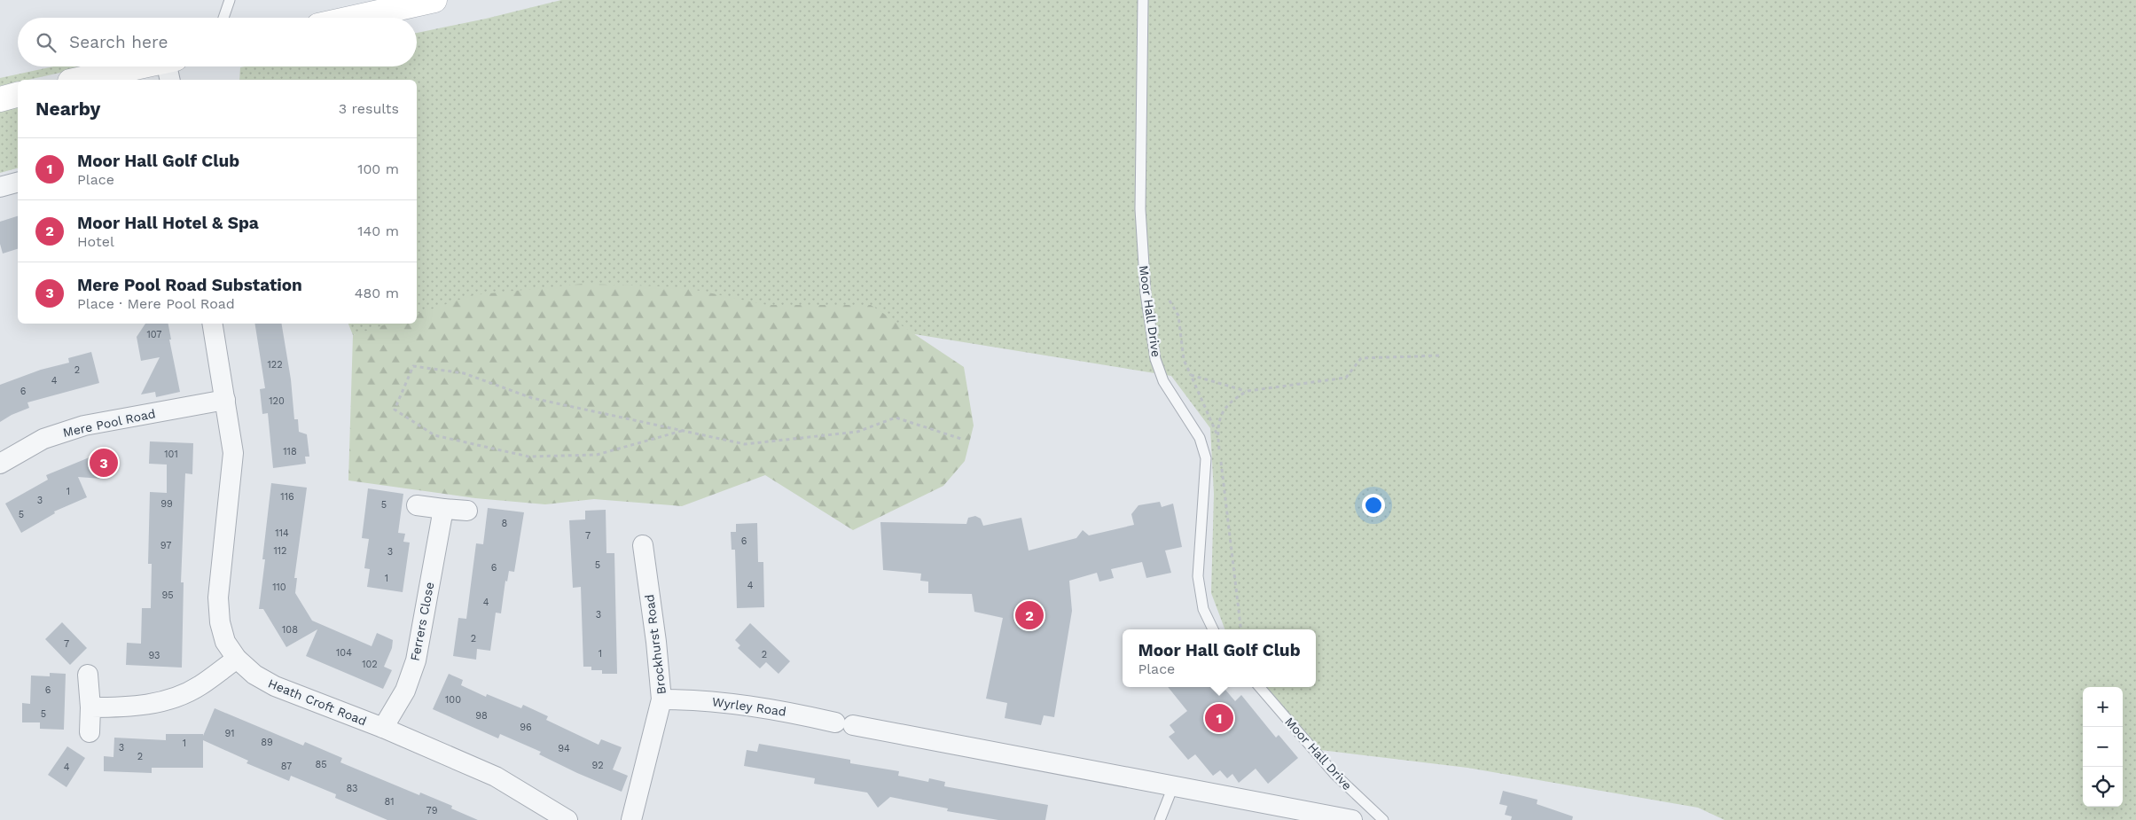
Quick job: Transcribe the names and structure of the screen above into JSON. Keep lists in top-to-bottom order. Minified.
{"streets":{"street":["Mere Pool Road","Ferrers Close","Brockhurst Road","Heath Croft Road","Wyrley Road"],"lane":["Moor Hall Drive"]},"crossings":[["Mere Pool Road","Heath Croft Road"],["Ferrers Close","Heath Croft Road"],["Brockhurst Road","Wyrley Road"]],"house_numbers":["107","122","2","4","6","120","118","101","1","116","3","99","5","5","8","114","7","6","97","112","3","5","6","1","4","110","95","4","3","108","2","7","104","1","2","93","102","6","100","5","98","96","91","89","1","3","94","2","85","92","87","4","83","81","79"],"page":{"search":"Search here","heading":["Nearby","3 results"],"list":[{"mark":"1","name":"Moor Hall Golf Club","note":"Place","value":"100 m"},{"mark":"2","name":"Moor Hall Hotel & Spa","note":"Hotel","value":"140 m"},{"mark":"3","name":"Mere Pool Road Substation","note":"Place · Mere Pool Road","value":"480 m"}],"pins":["3","2","1"],"popup":["Moor Hall Golf Club","Place"],"map_buttons":["+","−"]}}
